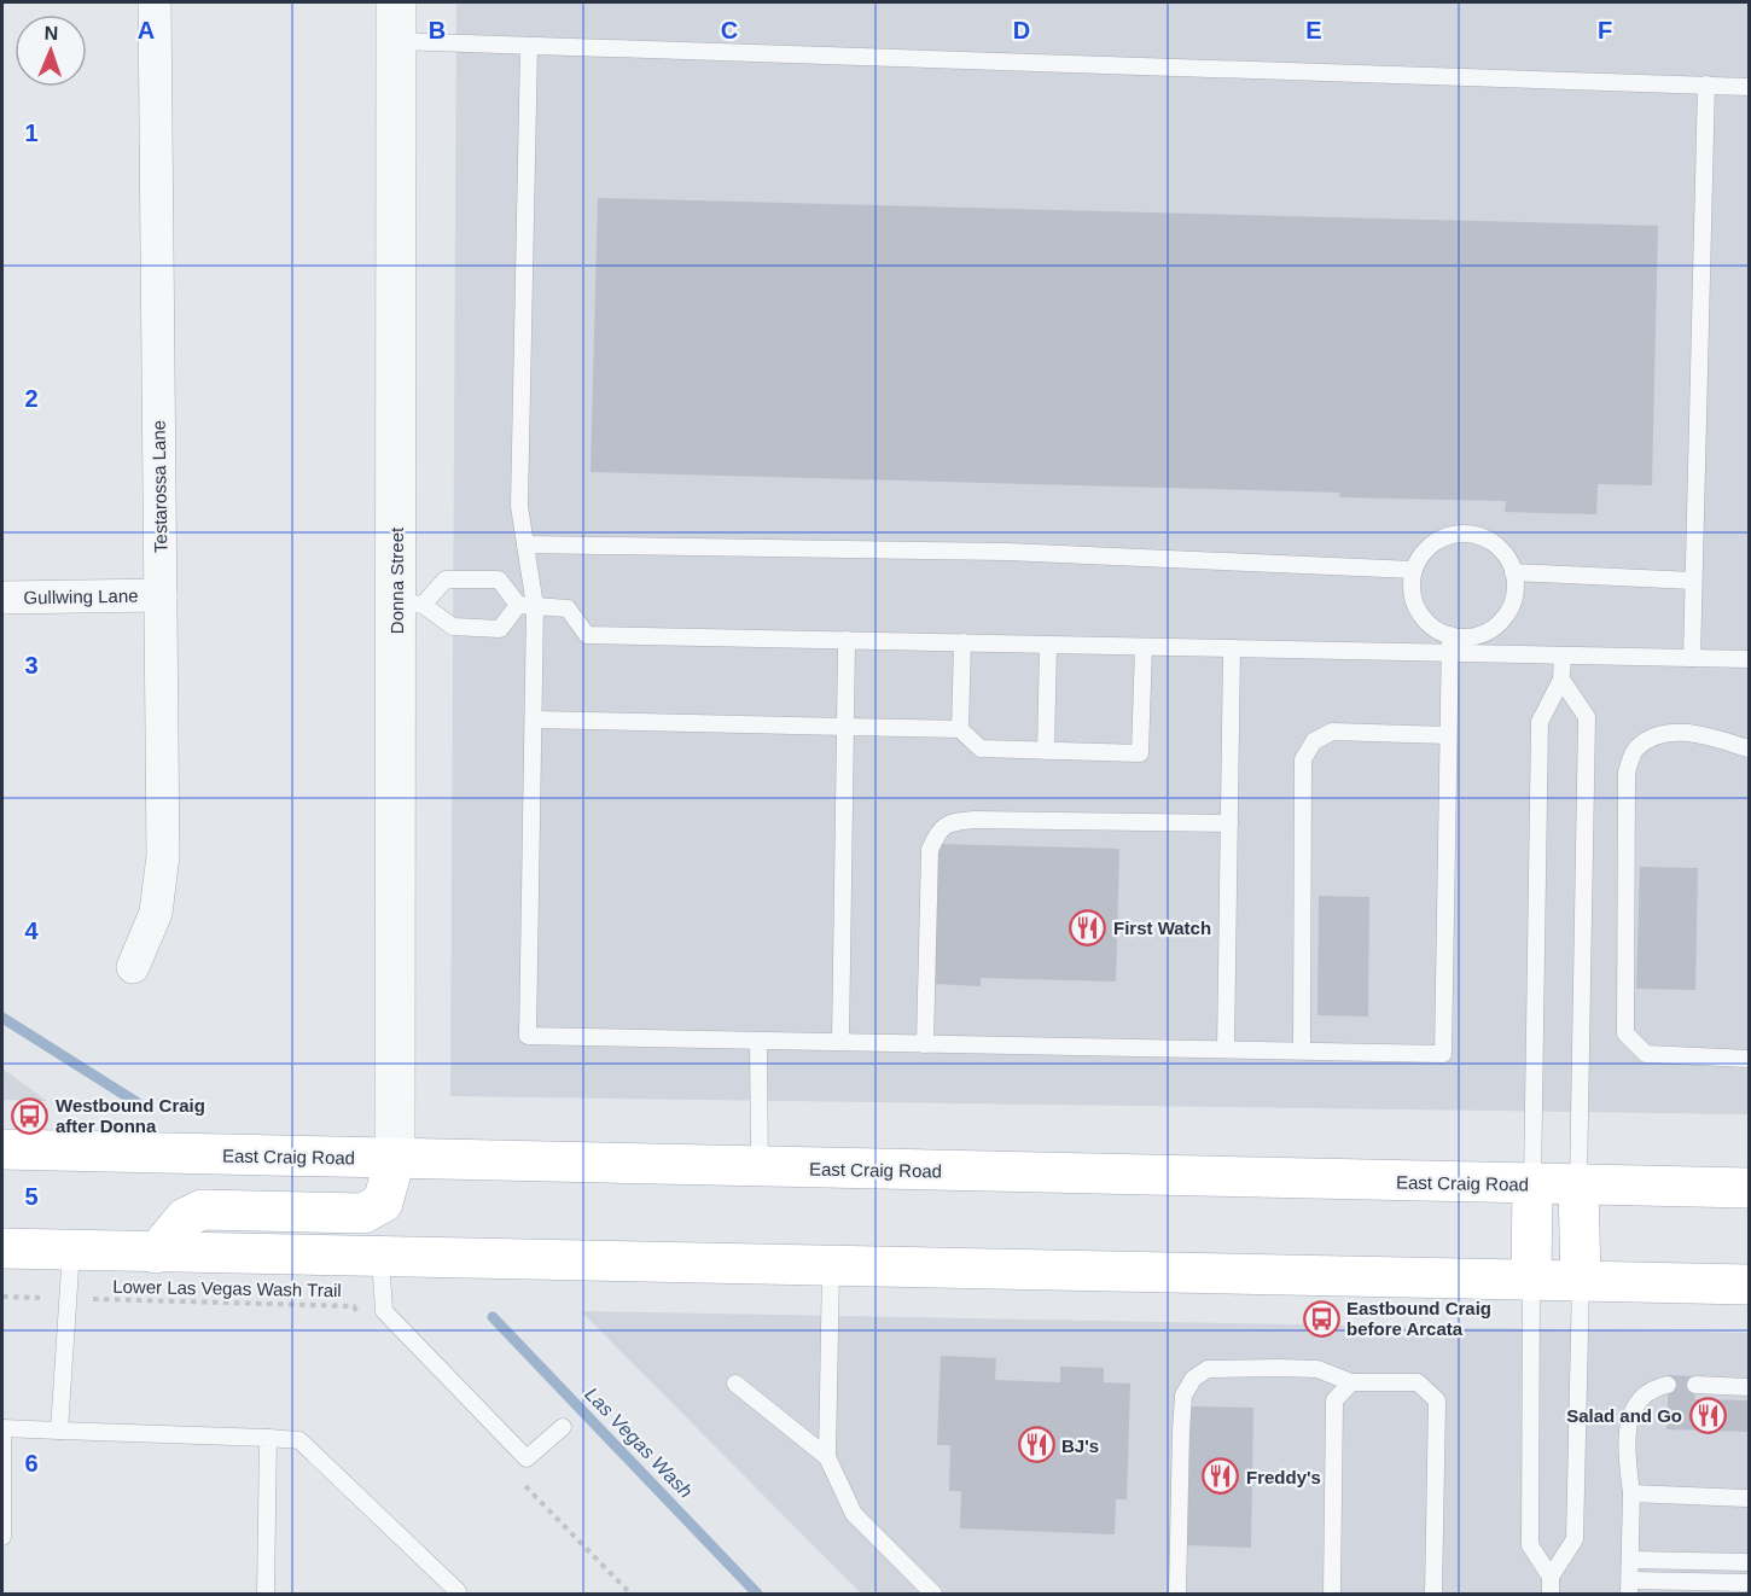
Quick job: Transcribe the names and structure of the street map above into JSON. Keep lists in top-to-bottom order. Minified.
{"streets":{"main road":["East Craig Road"],"street":["Testarossa Lane","Donna Street","Gullwing Lane"],"path":["Lower Las Vegas Wash Trail"]},"crossings":[["Testarossa Lane","Gullwing Lane"],["Donna Street","East Craig Road"]],"water":["Las Vegas Wash"],"places":{"restaurant":["First Watch","Salad and Go","BJ's","Freddy's"],"bus stop":["Westbound Craig after Donna","Eastbound Craig before Arcata"]},"north":"top","grid":{"columns":["A","B","C","D","E","F"],"rows":["1","2","3","4","5","6"]}}
